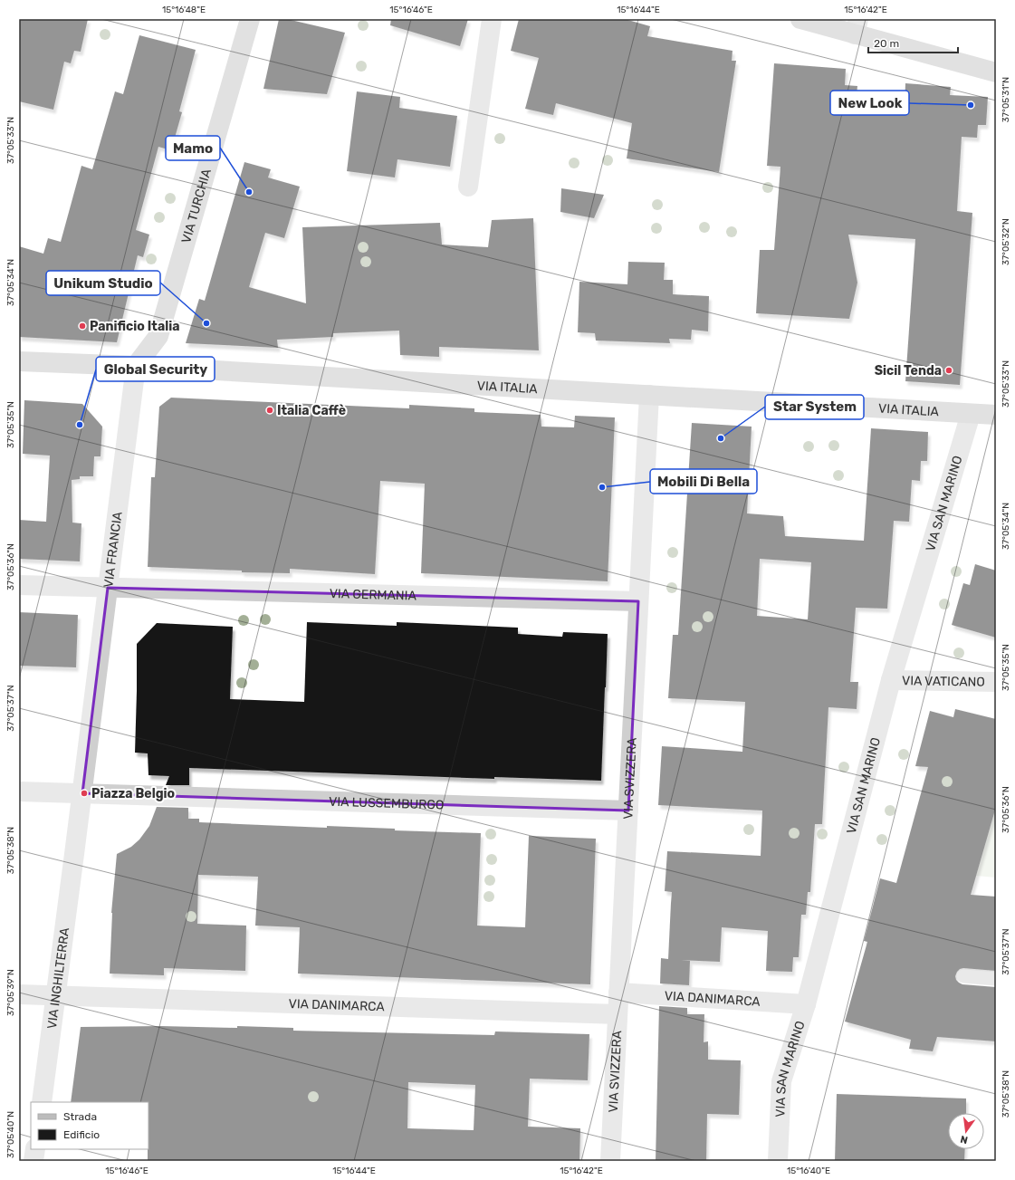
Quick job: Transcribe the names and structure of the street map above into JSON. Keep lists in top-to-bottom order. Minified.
{"streets":{"street":["VIA TURCHIA","VIA ITALIA","VIA SAN MARINO","VIA FRANCIA","VIA GERMANIA","VIA VATICANO","VIA SVIZZERA","VIA LUSSEMBURGO","VIA INGHILTERRA","VIA DANIMARCA"]},"crossings":[["VIA TURCHIA","VIA ITALIA"],["VIA TURCHIA","VIA FRANCIA"],["VIA ITALIA","VIA SAN MARINO"],["VIA ITALIA","VIA FRANCIA"],["VIA ITALIA","VIA SVIZZERA"],["VIA SAN MARINO","VIA VATICANO"],["VIA SAN MARINO","VIA DANIMARCA"],["VIA FRANCIA","VIA GERMANIA"],["VIA FRANCIA","VIA LUSSEMBURGO"],["VIA FRANCIA","VIA INGHILTERRA"],["VIA GERMANIA","VIA SVIZZERA"],["VIA SVIZZERA","VIA LUSSEMBURGO"],["VIA SVIZZERA","VIA DANIMARCA"],["VIA LUSSEMBURGO","VIA INGHILTERRA"],["VIA INGHILTERRA","VIA DANIMARCA"]],"places":["New Look","Mamo","Unikum Studio","Panificio Italia","Sicil Tenda","Italia Caffè","Global Security","Star System","Mobili Di Bella","Piazza Belgio"],"legend":["Strada","Edificio"],"scale_bar":"20 m","north":"bottom","coordinates":["15°16'48\"E","15°16'46\"E","15°16'44\"E","15°16'42\"E","37°05'31\"N","37°05'33\"N","37°05'32\"N","37°05'34\"N","37°05'35\"N","37°05'36\"N","37°05'37\"N","37°05'38\"N","37°05'39\"N","37°05'40\"N","15°16'40\"E"]}
